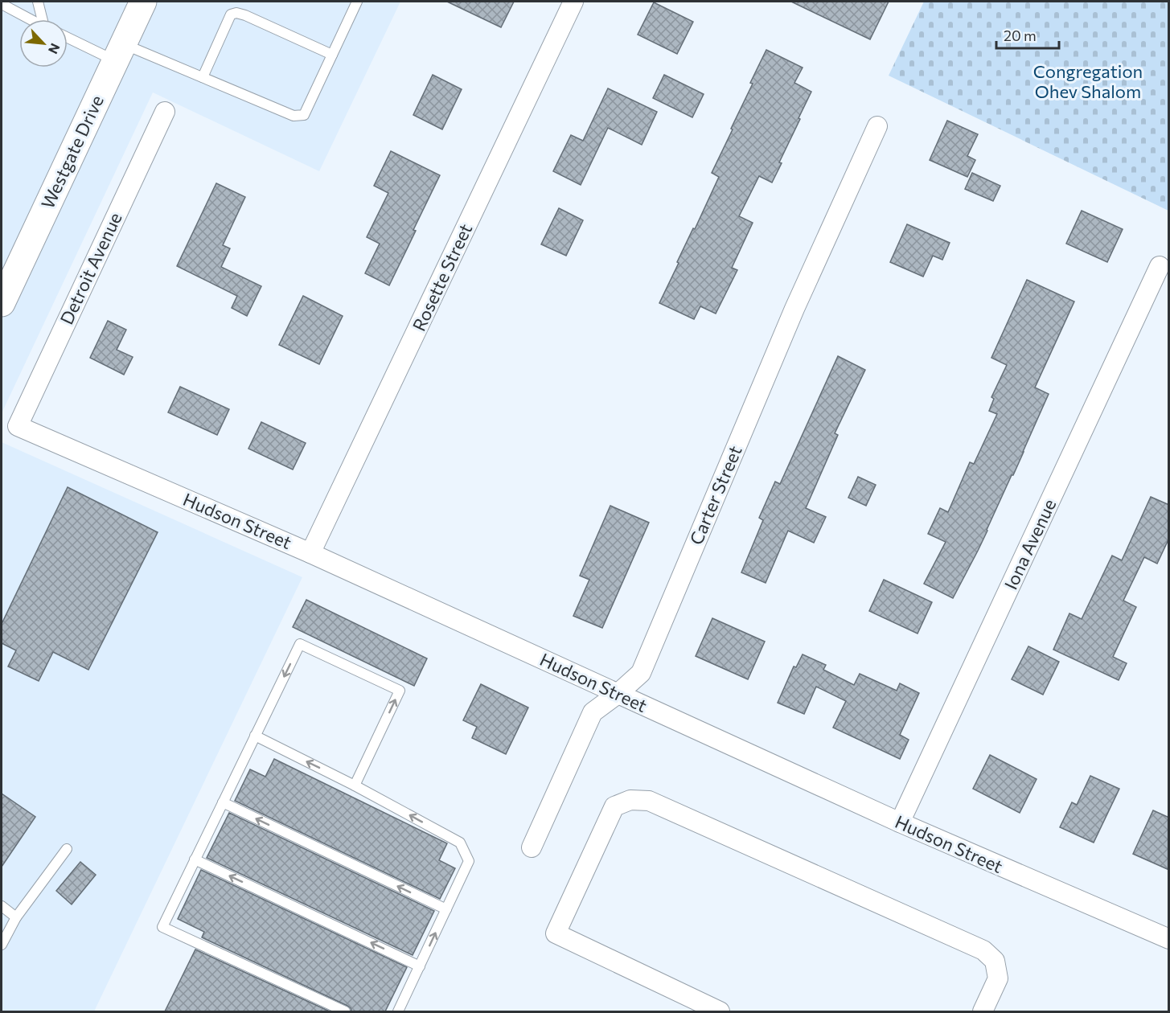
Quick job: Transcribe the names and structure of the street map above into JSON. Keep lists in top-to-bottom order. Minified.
{"streets":{"street":["Westgate Drive","Detroit Avenue","Rosette Street","Carter Street","Hudson Street","Iona Avenue"]},"crossings":[["Detroit Avenue","Hudson Street"],["Rosette Street","Hudson Street"],["Carter Street","Hudson Street"],["Hudson Street","Iona Avenue"]],"parks":["Congregation Ohev Shalom"],"scale_bar":"20 m","north":"bottom right"}
